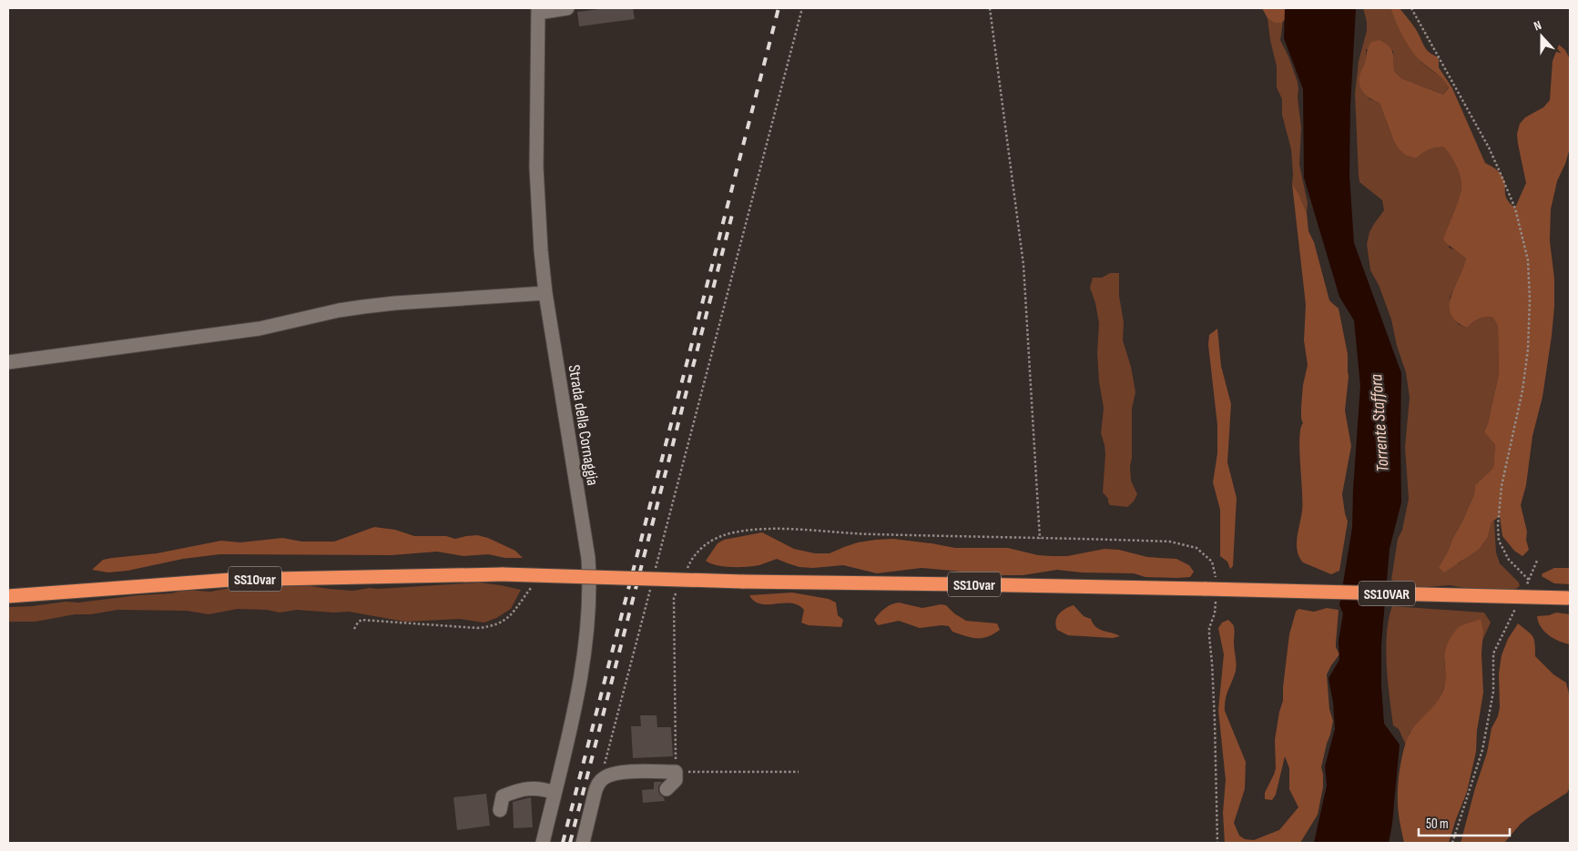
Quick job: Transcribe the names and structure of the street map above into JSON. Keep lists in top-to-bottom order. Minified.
{"streets":{"highway":["SS10var","SS10VAR"],"street":["Strada della Cornaggia"]},"crossings":[["SS10var","SS10VAR"]],"water":["Torrente Staffora"],"scale_bar":"50 m","north":"top"}
